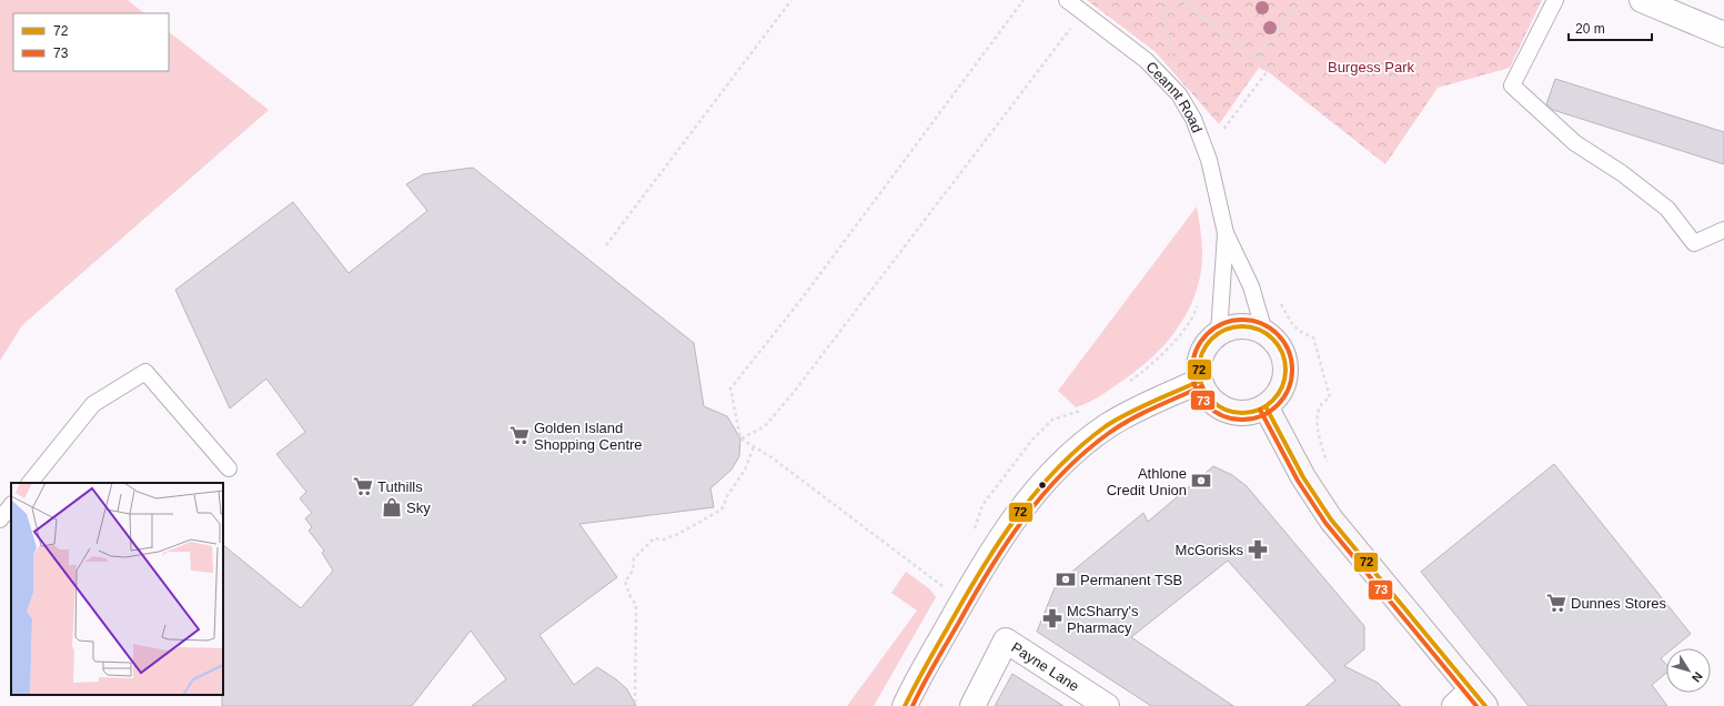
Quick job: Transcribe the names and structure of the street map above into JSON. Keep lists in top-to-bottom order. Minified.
{"streets":{"street":["Payne Lane"],"lane":["Ceannt Road"]},"parks":["Burgess Park"],"places":{"supermarket":["Golden Island Shopping Centre","Tuthills","Dunnes Stores"],"bank":["Athlone Credit Union","Permanent TSB"],"shop":["Sky"],"pharmacy":["McGorisks","McSharry's Pharmacy"]},"lines":["transit line 73","transit line 72"],"legend":["72","73"],"scale_bar":"20 m","north":"bottom right"}
